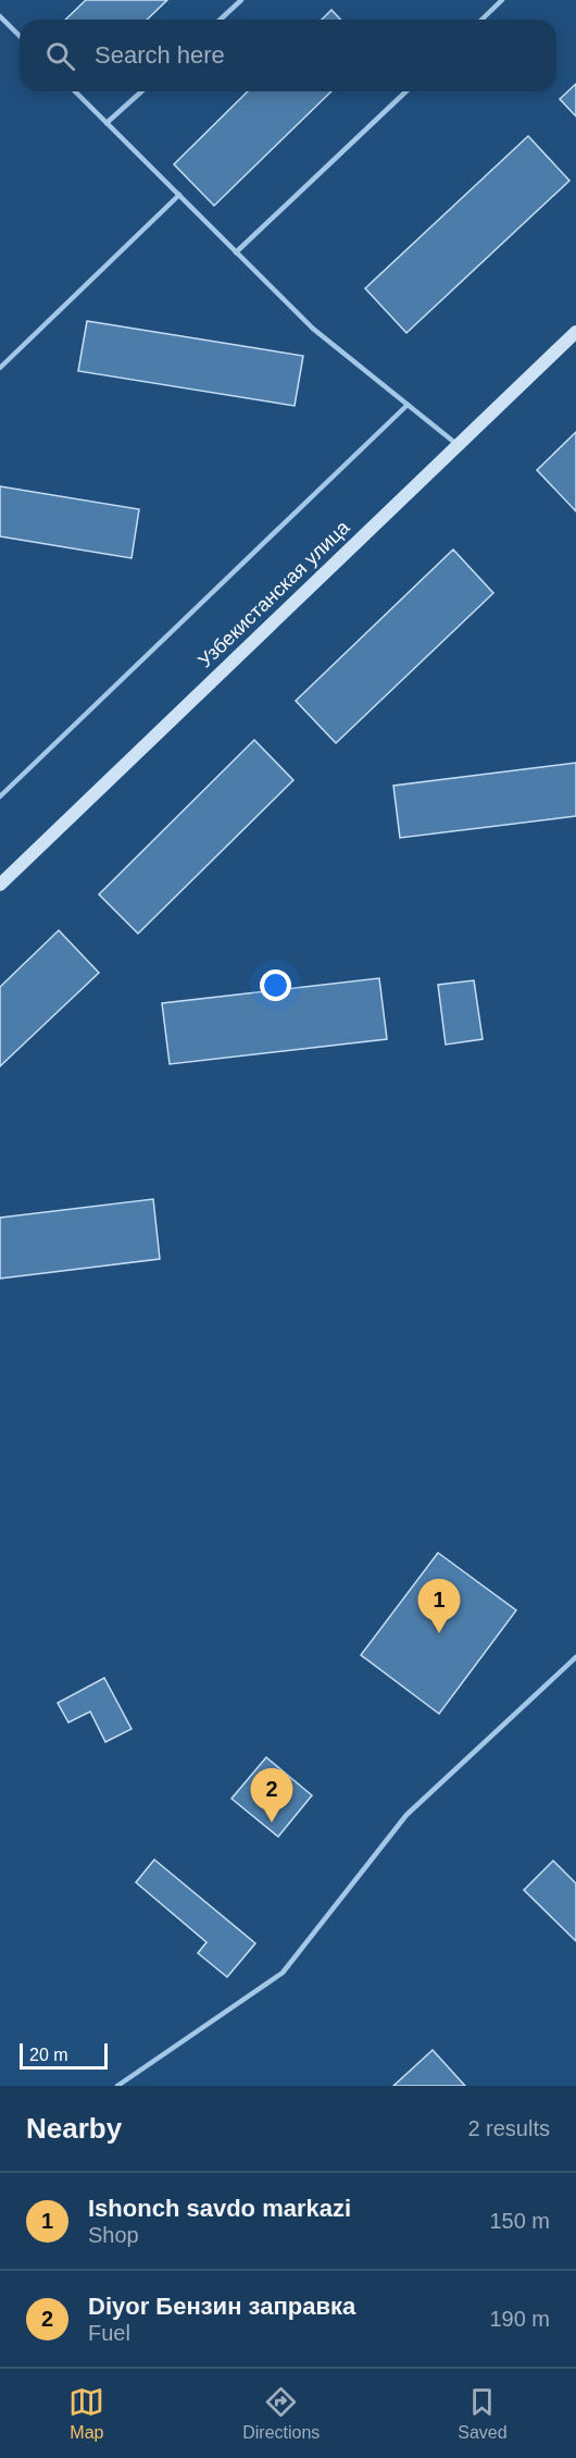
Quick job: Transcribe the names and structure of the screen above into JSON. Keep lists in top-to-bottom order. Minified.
{"streets":{"main road":["Узбекистанская улица"]},"scale_bar":"20 m","page":{"search":"Search here","pins":["1","2"],"scale":"20 m","heading":["Nearby","2 results"],"list":[{"mark":"1","name":"Ishonch savdo markazi","note":"Shop","value":"150 m"},{"mark":"2","name":"Diyor Бензин заправка","note":"Fuel","value":"190 m"}],"nav":["Map","Directions","Saved"]}}
